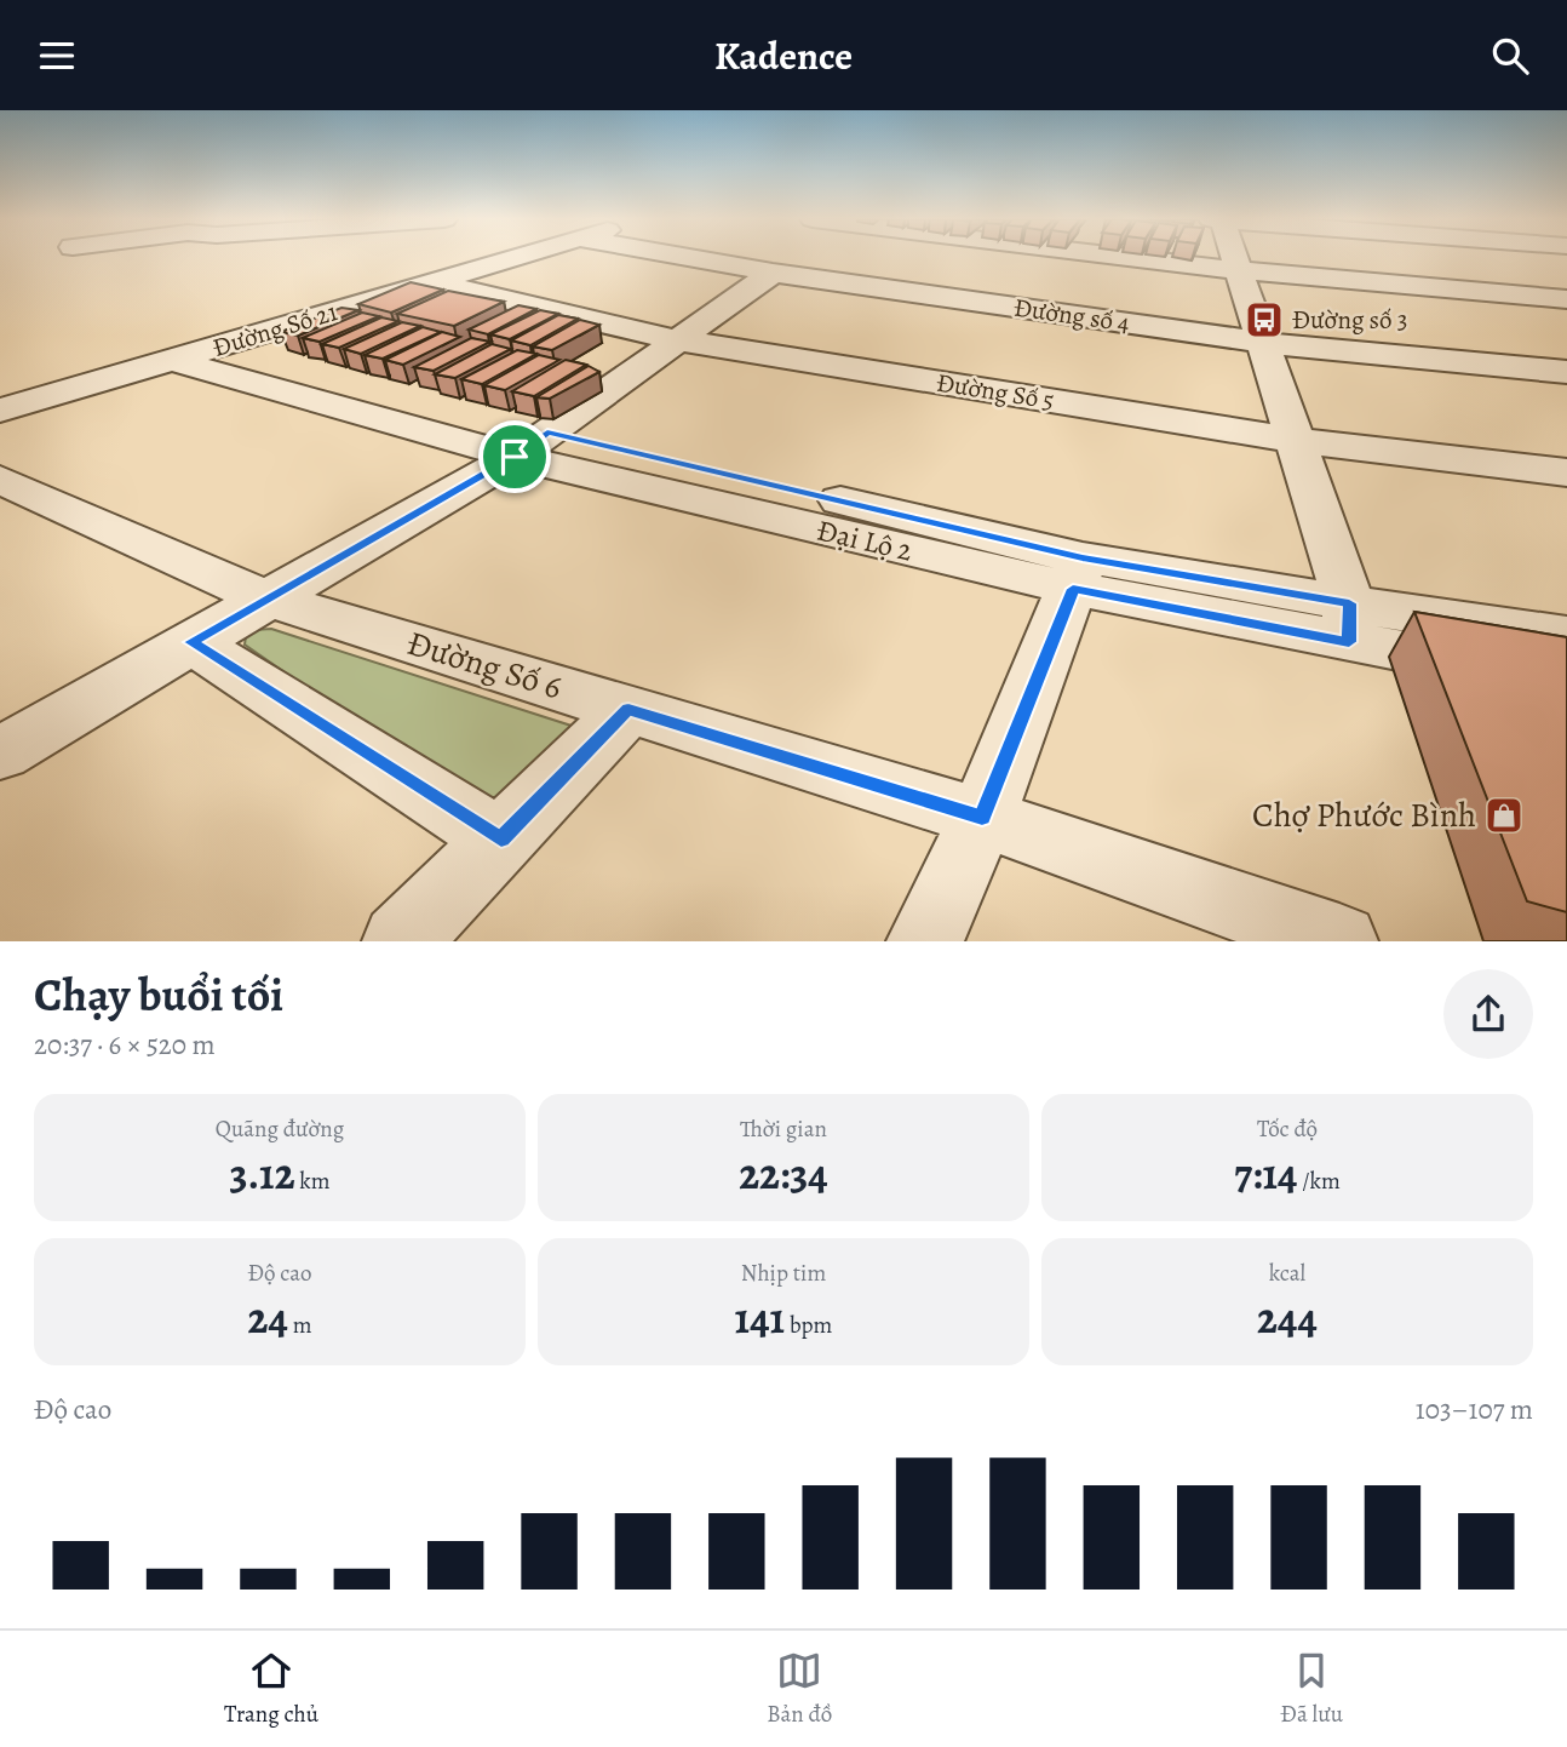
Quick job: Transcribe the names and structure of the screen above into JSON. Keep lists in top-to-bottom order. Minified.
{"streets":{"street":["Đường số 4","Đường Số 21","Đường Số 5","Đại Lộ 2","Đường Số 6"]},"crossings":[["Đường Số 21","Đường Số 5"],["Đường Số 21","Đại Lộ 2"]],"places":{"bus stop":["Đường số 3"],"shop":["Chợ Phước Bình"]},"page":{"header":"Kadence","heading":["Chạy buổi tối","20:37 · 6 × 520 m"],"stats":[["Quãng đường","3.12 km"],["Thời gian","22:34"],["Tốc độ","7:14 /km"],["Độ cao","24 m"],["Nhịp tim","141 bpm"],["kcal","244"]],"chart":["Độ cao","103–107 m"],"tabs":["Trang chủ","Bản đồ","Đã lưu"]}}
